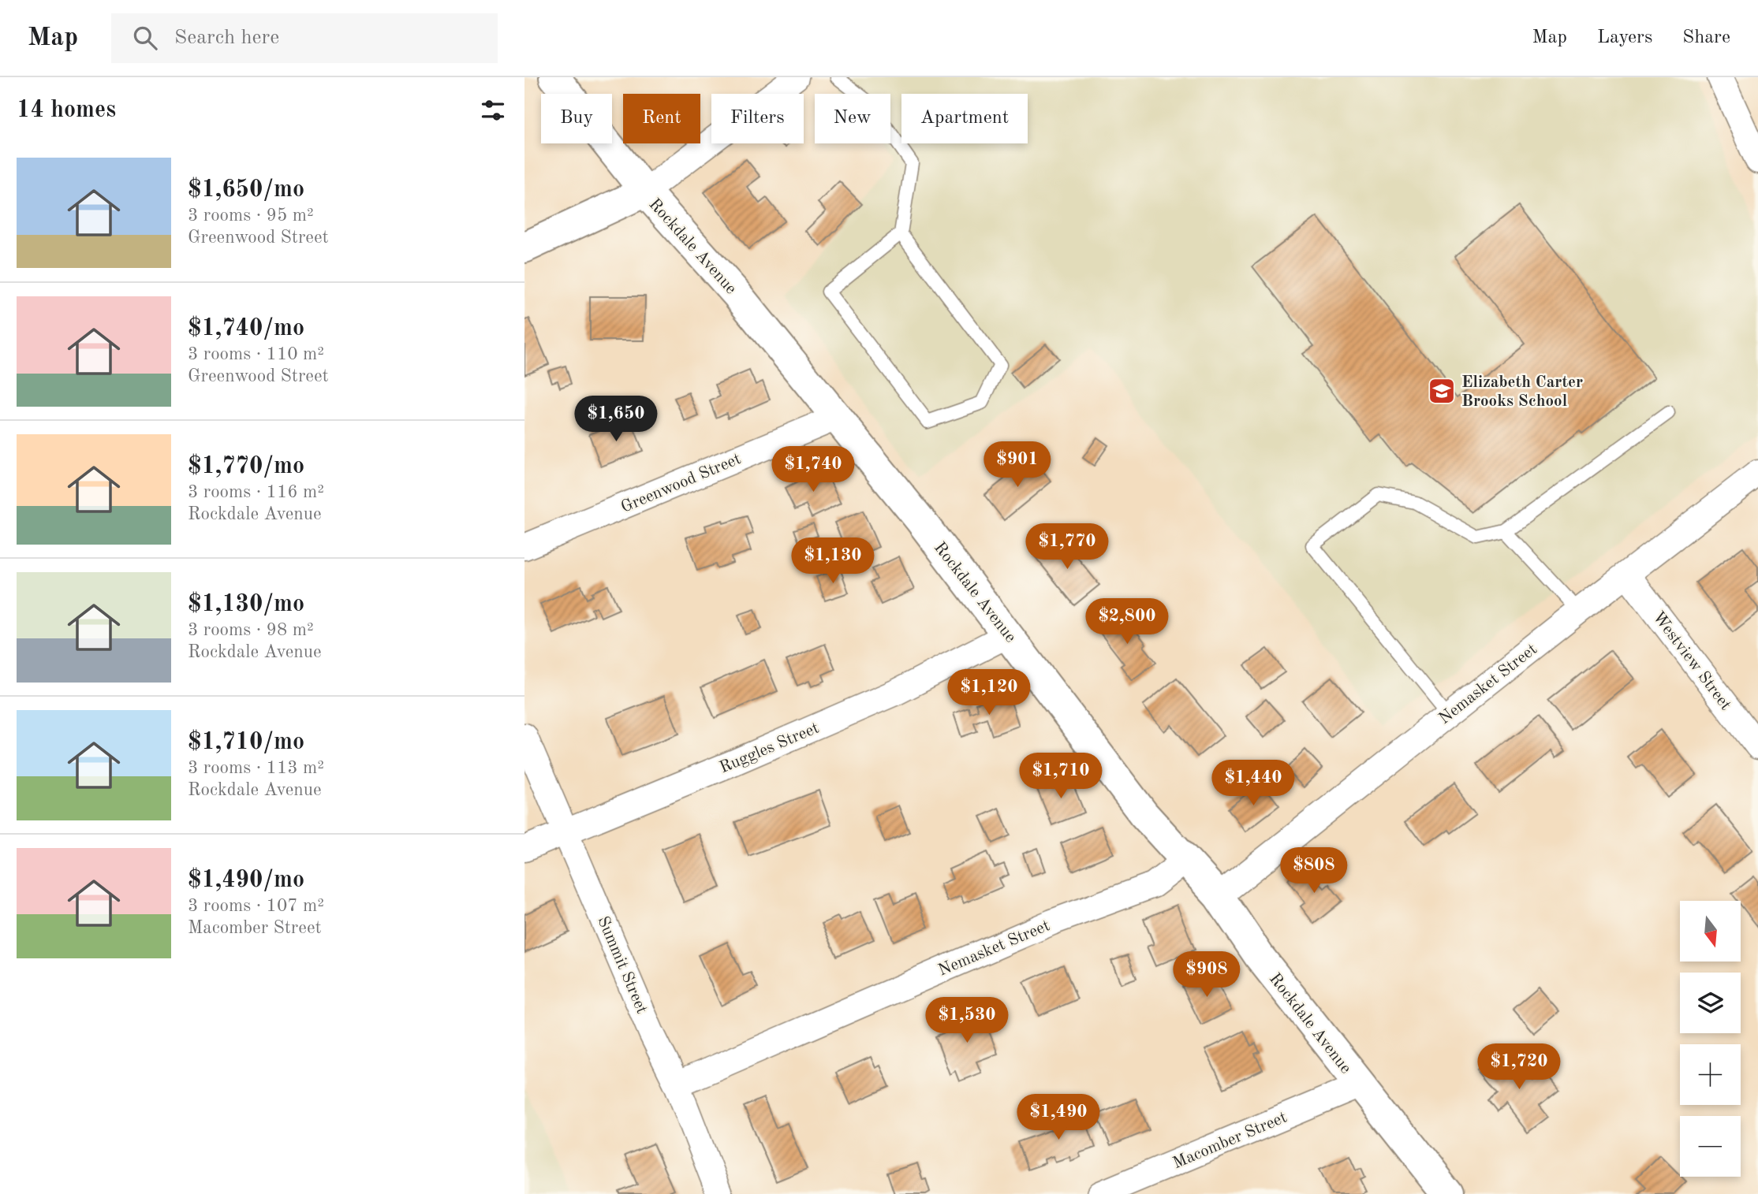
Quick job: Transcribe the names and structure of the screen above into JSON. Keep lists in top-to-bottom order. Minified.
{"streets":{"main road":["Rockdale Avenue"],"street":["Greenwood Street","Westview Street","Nemasket Street","Ruggles Street","Summit Street","Macomber Street"]},"crossings":[["Rockdale Avenue","Greenwood Street"],["Rockdale Avenue","Nemasket Street"],["Rockdale Avenue","Ruggles Street"],["Rockdale Avenue","Macomber Street"],["Westview Street","Nemasket Street"],["Nemasket Street","Summit Street"],["Ruggles Street","Summit Street"]],"places":{"school or university":["Elizabeth Carter Brooks School"]},"north":"bottom","page":{"header":"Map","search":"Search here","nav":["Map","Layers","Share"],"heading":"14 homes","chip":["Buy","Rent","Filters","New","Apartment"],"list":[{"name":"$1,650/mo","note":"3 rooms · 95 m² · Greenwood Street"},{"name":"$1,740/mo","note":"3 rooms · 110 m² · Greenwood Street"},{"name":"$1,770/mo","note":"3 rooms · 116 m² · Rockdale Avenue"},{"name":"$1,130/mo","note":"3 rooms · 98 m² · Rockdale Avenue"},{"name":"$1,710/mo","note":"3 rooms · 113 m² · Rockdale Avenue"},{"name":"$1,490/mo","note":"3 rooms · 107 m² · Macomber Street"}],"price":["$1,650","$901","$1,740","$1,770","$1,130","$2,800","$1,120","$1,710","$1,440","$808","$908","$1,530","$1,720","$1,490"],"map_buttons":["+","−"]}}
